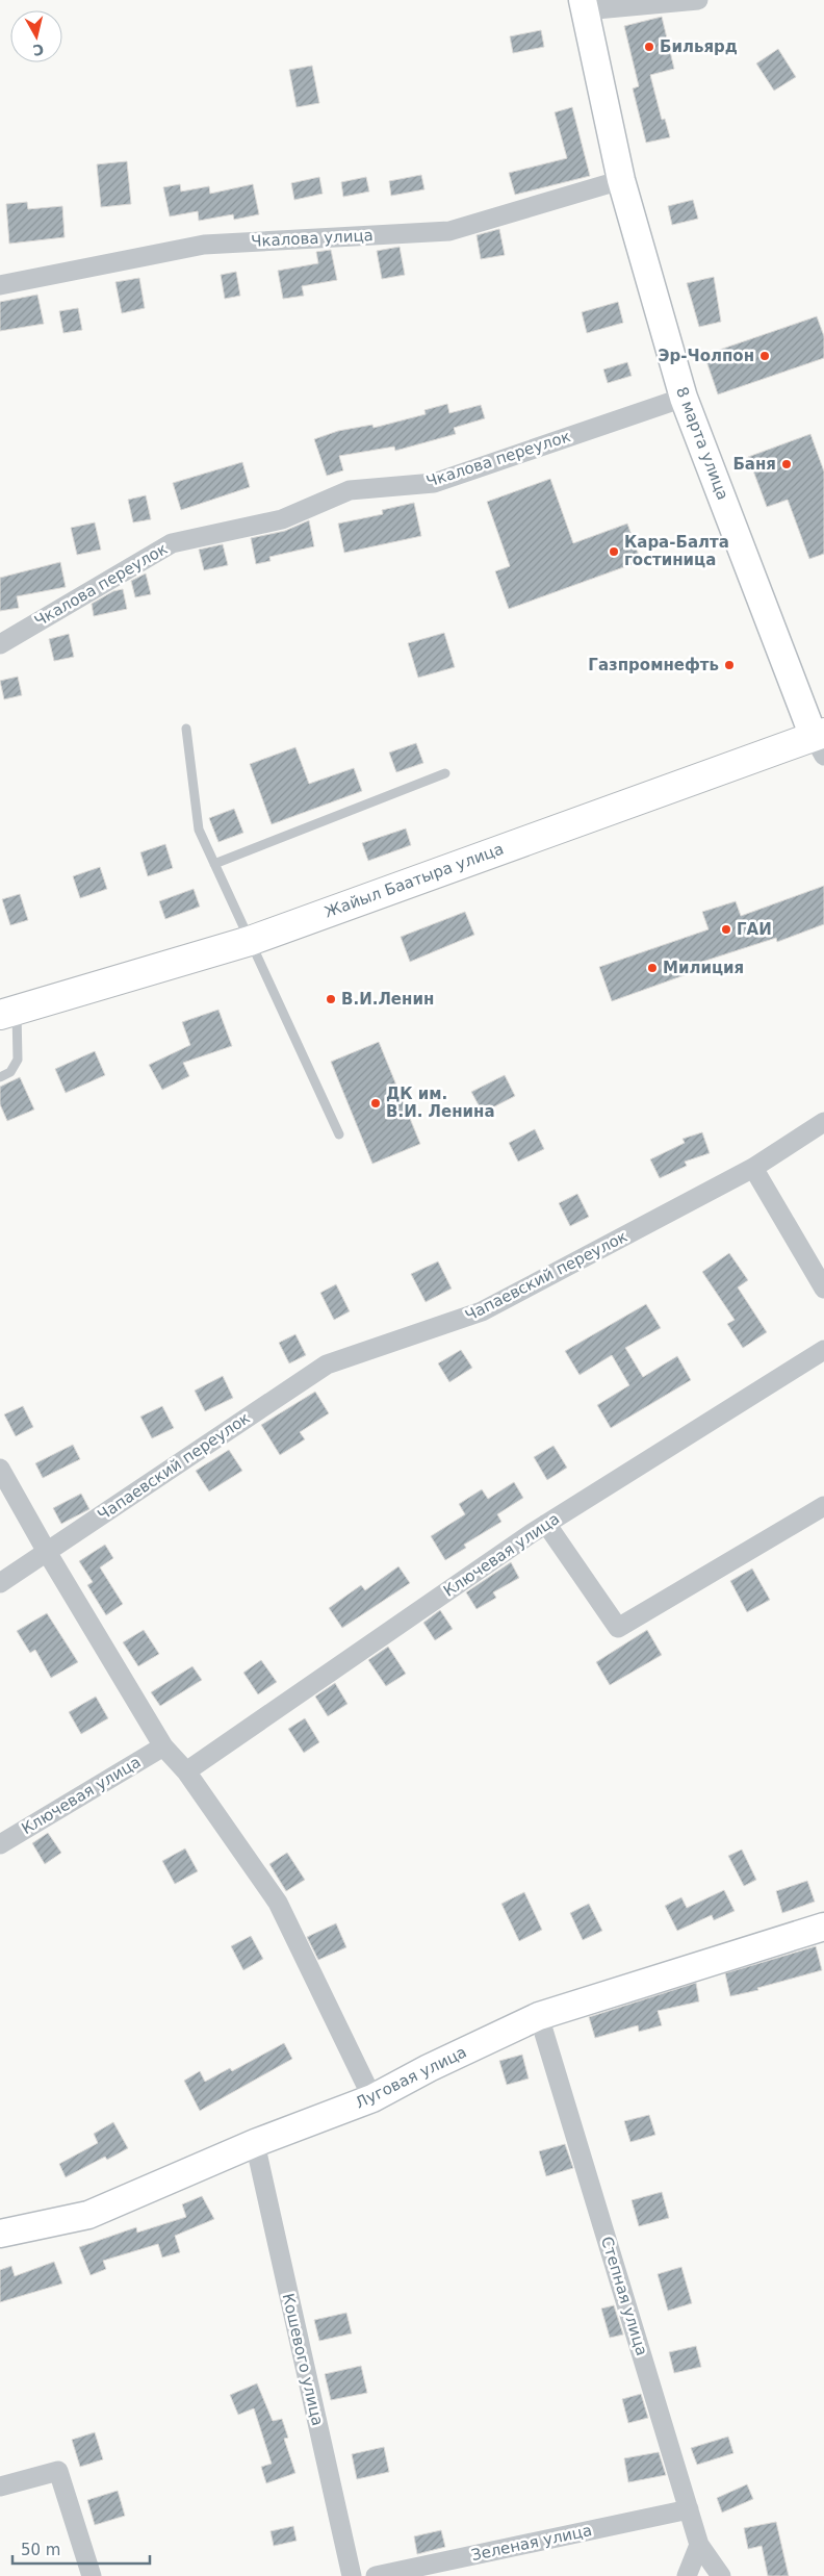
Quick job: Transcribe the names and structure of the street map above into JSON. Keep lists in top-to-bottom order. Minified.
{"streets":{"highway":["Жайыл Баатыра улица"],"street":["Чкалова улица","8 марта улица","Чкалова переулок","Чапаевский переулок","Ключевая улица","Луговая улица","Степная улица","Кошевого улица","Зеленая улица"]},"crossings":[["Чкалова улица","8 марта улица"],["8 марта улица","Чкалова переулок"],["8 марта улица","Жайыл Баатыра улица"],["Луговая улица","Степная улица"],["Луговая улица","Кошевого улица"],["Степная улица","Зеленая улица"]],"places":["Бильярд","Эр-Чолпон","Баня","Кара-Балта гостиница","Газпромнефть","ГАИ","Милиция","В.И.Ленин","ДК им. В.И. Ленина"],"scale_bar":"50 m","north":"bottom"}
